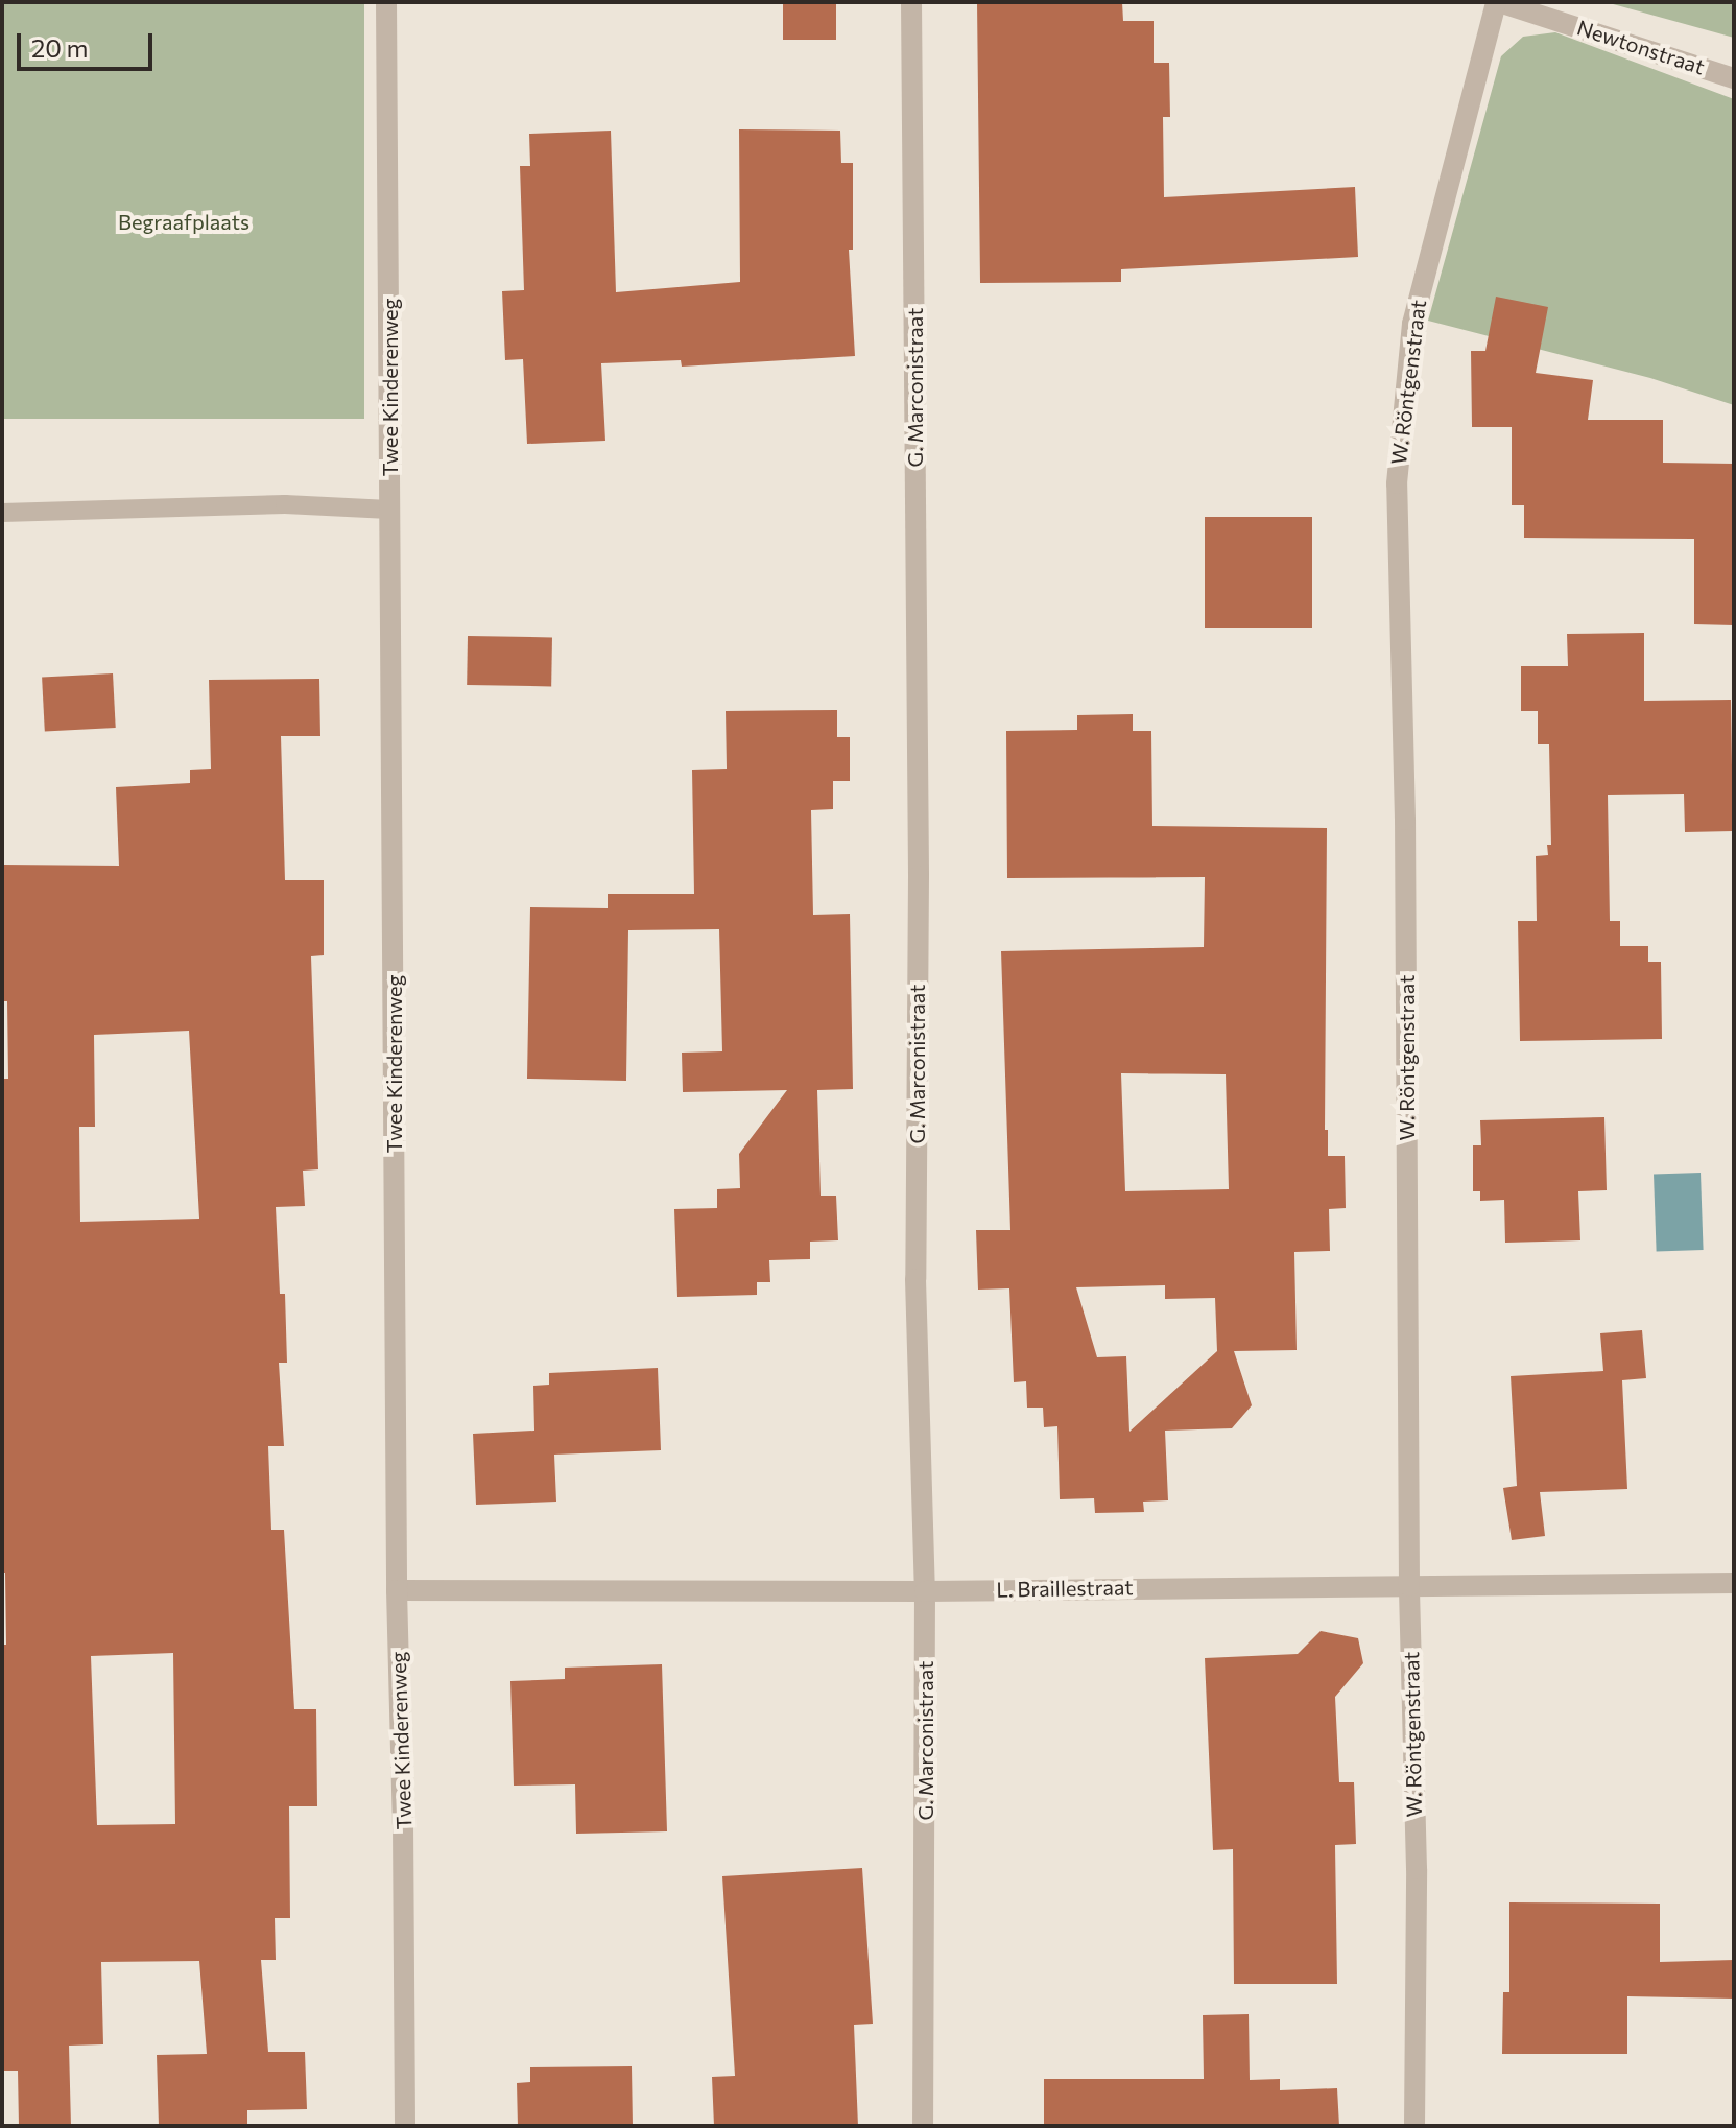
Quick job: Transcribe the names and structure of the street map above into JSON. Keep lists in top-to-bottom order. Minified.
{"streets":{"street":["Newtonstraat","W. Röntgenstraat","Twee Kinderenweg","G. Marconistraat","L. Braillestraat"]},"crossings":[["Newtonstraat","W. Röntgenstraat"],["W. Röntgenstraat","L. Braillestraat"],["Twee Kinderenweg","L. Braillestraat"],["G. Marconistraat","L. Braillestraat"]],"parks":["Begraafplaats"],"scale_bar":"20 m"}
